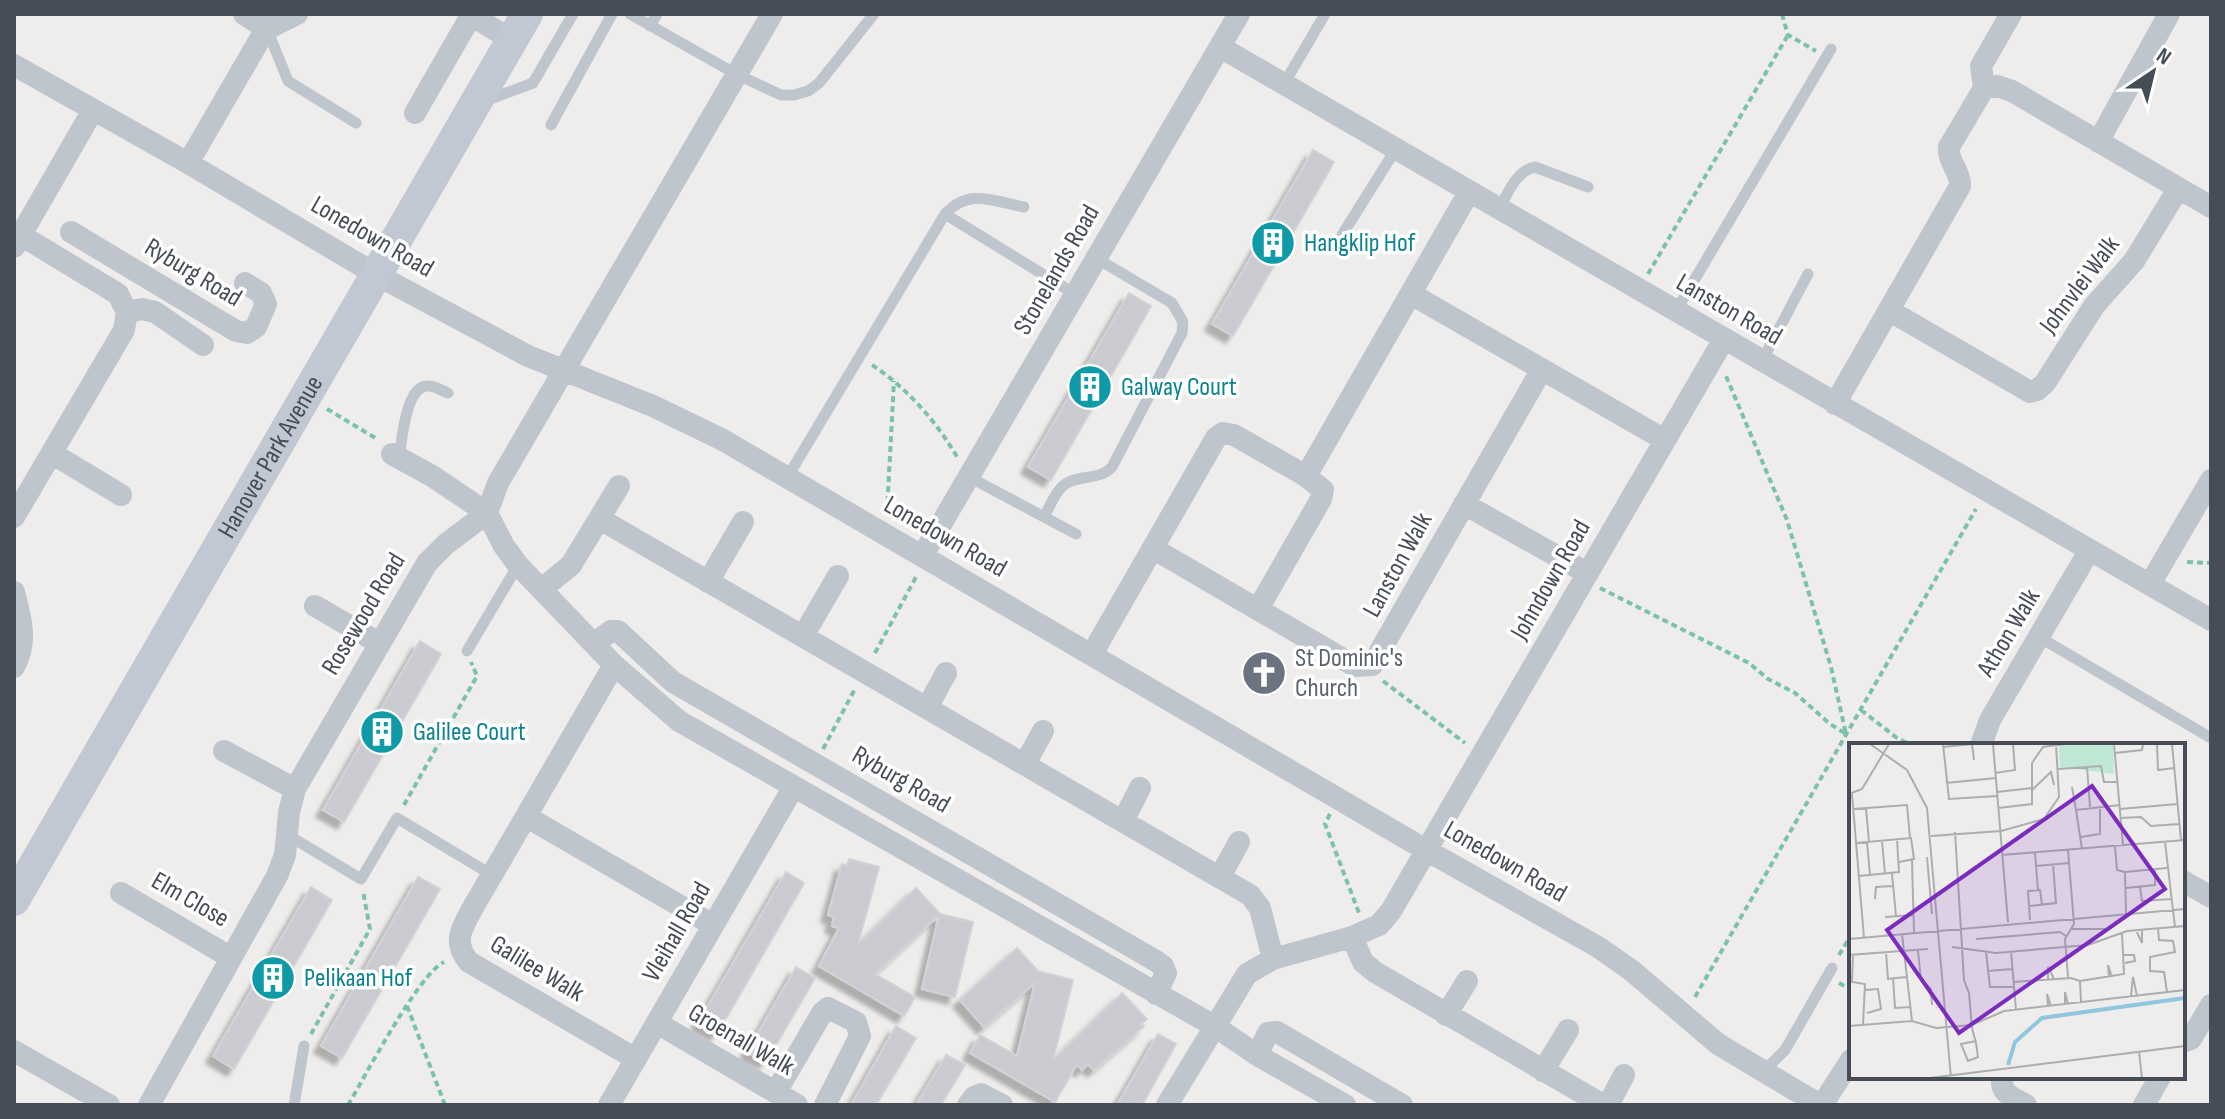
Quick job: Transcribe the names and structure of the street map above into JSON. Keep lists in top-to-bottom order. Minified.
{"streets":{"street":["Lonedown Road","Stonelands Road","Ryburg Road","Johnvlei Walk","Lanston Road","Hanover Park Avenue","Lanston Walk","Johndown Road","Rosewood Road","Athon Walk","Elm Close","Vleihall Road","Galilee Walk","Groenall Walk"]},"crossings":[["Lonedown Road","Stonelands Road"],["Lonedown Road","Hanover Park Avenue"],["Lonedown Road","Johndown Road"],["Stonelands Road","Lanston Road"],["Lanston Road","Johndown Road"],["Lanston Road","Athon Walk"],["Lanston Walk","Johndown Road"],["Rosewood Road","Elm Close"],["Vleihall Road","Galilee Walk"],["Vleihall Road","Groenall Walk"]],"places":{"building":["Hangklip Hof","Galway Court","Galilee Court","Pelikaan Hof"],"church":["St Dominic's Church"]},"north":"top right"}
